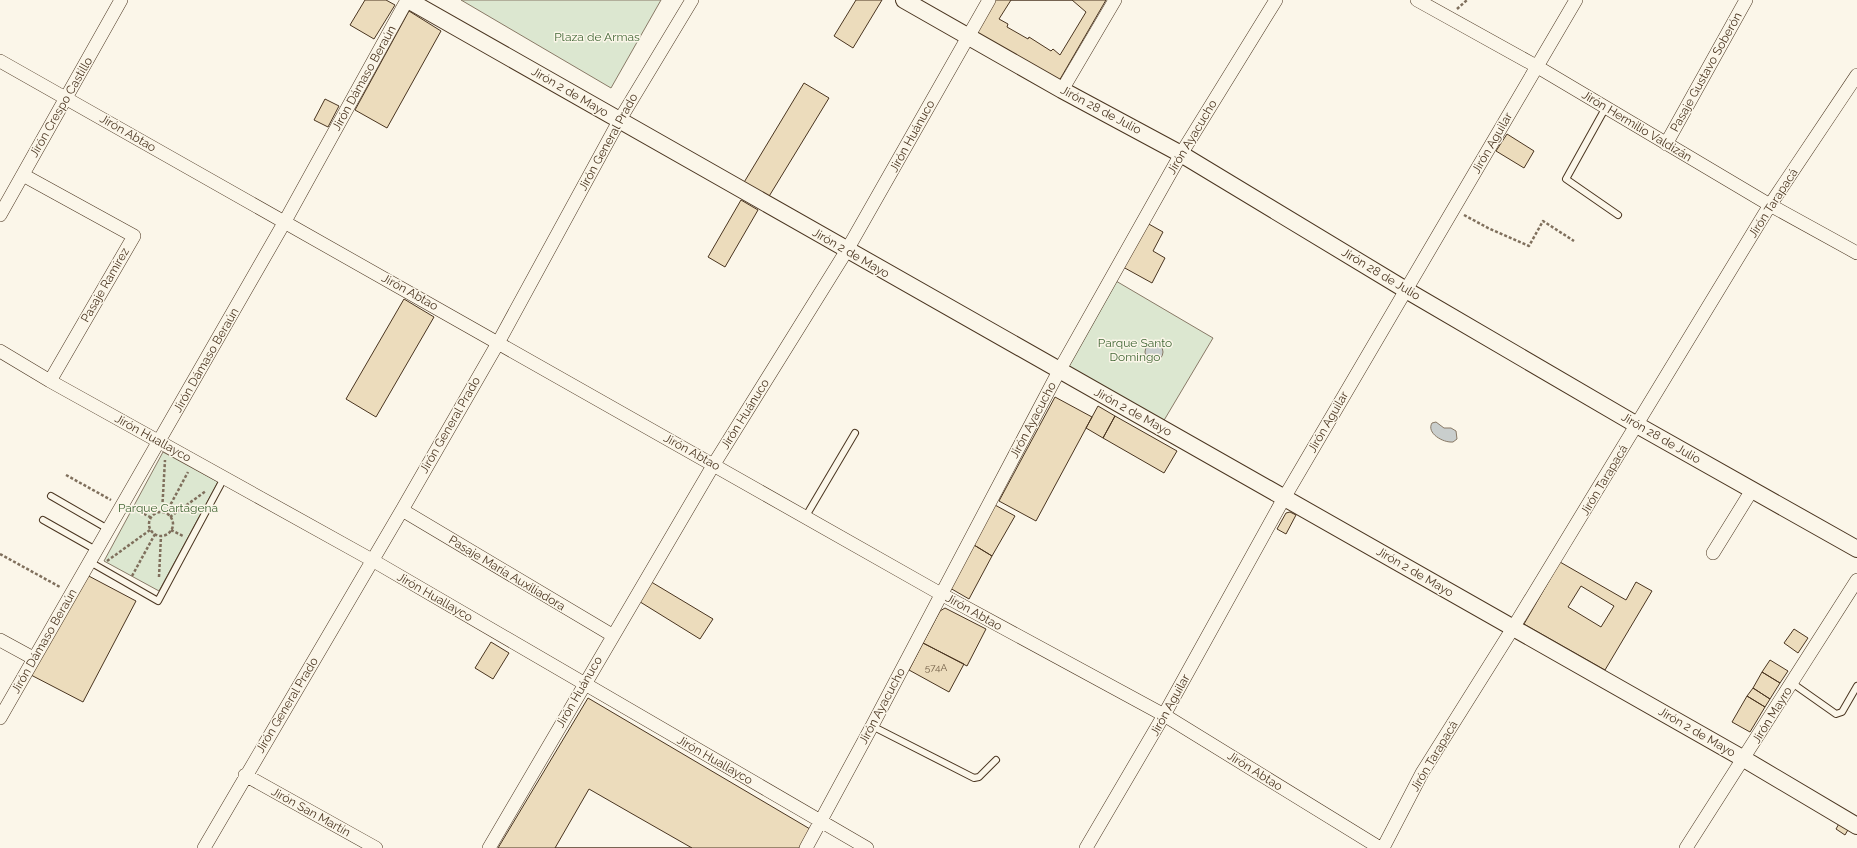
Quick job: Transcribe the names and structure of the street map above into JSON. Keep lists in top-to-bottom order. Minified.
{"streets":{"street":["Pasaje Gustavo Soberón","Jirón Dámaso Beraún","Jirón 2 de Mayo","Jirón Crespo Castillo","Jirón 28 de Julio","Jirón Hermilio Valdizán","Jirón Abtao","Jirón Huánuco","Jirón Ayacucho","Jirón General Prado","Jirón Aguilar","Jirón Tarapacá","Pasaje Ramírez","Jirón Huallayco","Pasaje María Auxiliadora","Jirón Mayro","Jirón San Martín"]},"crossings":[["Pasaje Gustavo Soberón","Jirón Hermilio Valdizán"],["Jirón Dámaso Beraún","Jirón 2 de Mayo"],["Jirón Dámaso Beraún","Jirón Abtao"],["Jirón Dámaso Beraún","Jirón Huallayco"],["Jirón 2 de Mayo","Jirón Huánuco"],["Jirón 2 de Mayo","Jirón Ayacucho"],["Jirón 2 de Mayo","Jirón General Prado"],["Jirón 2 de Mayo","Jirón Aguilar"],["Jirón 2 de Mayo","Jirón Tarapacá"],["Jirón 2 de Mayo","Jirón Mayro"],["Jirón Crespo Castillo","Jirón Abtao"],["Jirón Crespo Castillo","Pasaje Ramírez"],["Jirón 28 de Julio","Jirón Huánuco"],["Jirón 28 de Julio","Jirón Ayacucho"],["Jirón 28 de Julio","Jirón Aguilar"],["Jirón 28 de Julio","Jirón Tarapacá"],["Jirón Hermilio Valdizán","Jirón Aguilar"],["Jirón Hermilio Valdizán","Jirón Tarapacá"],["Jirón Abtao","Jirón Huánuco"],["Jirón Abtao","Jirón Ayacucho"],["Jirón Abtao","Jirón General Prado"],["Jirón Abtao","Jirón Aguilar"],["Jirón Abtao","Jirón Tarapacá"],["Jirón Huánuco","Jirón Huallayco"],["Jirón Huánuco","Pasaje María Auxiliadora"],["Jirón Ayacucho","Jirón Huallayco"],["Jirón General Prado","Jirón Huallayco"],["Jirón General Prado","Pasaje María Auxiliadora"],["Jirón General Prado","Jirón San Martín"],["Pasaje Ramírez","Jirón Huallayco"]],"parks":["Plaza de Armas","Parque Santo Domingo","Parque Cartagena"],"house_numbers":["574A"]}
